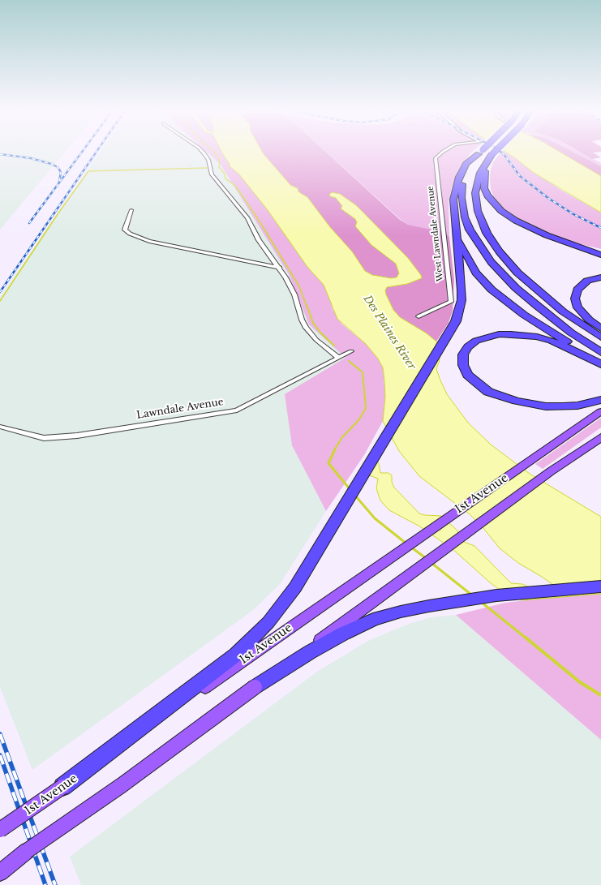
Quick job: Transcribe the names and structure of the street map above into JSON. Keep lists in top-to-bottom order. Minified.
{"streets":{"main road":["1st Avenue"],"street":["West Lawndale Avenue","Lawndale Avenue"]},"water":["Des Plaines River"]}
